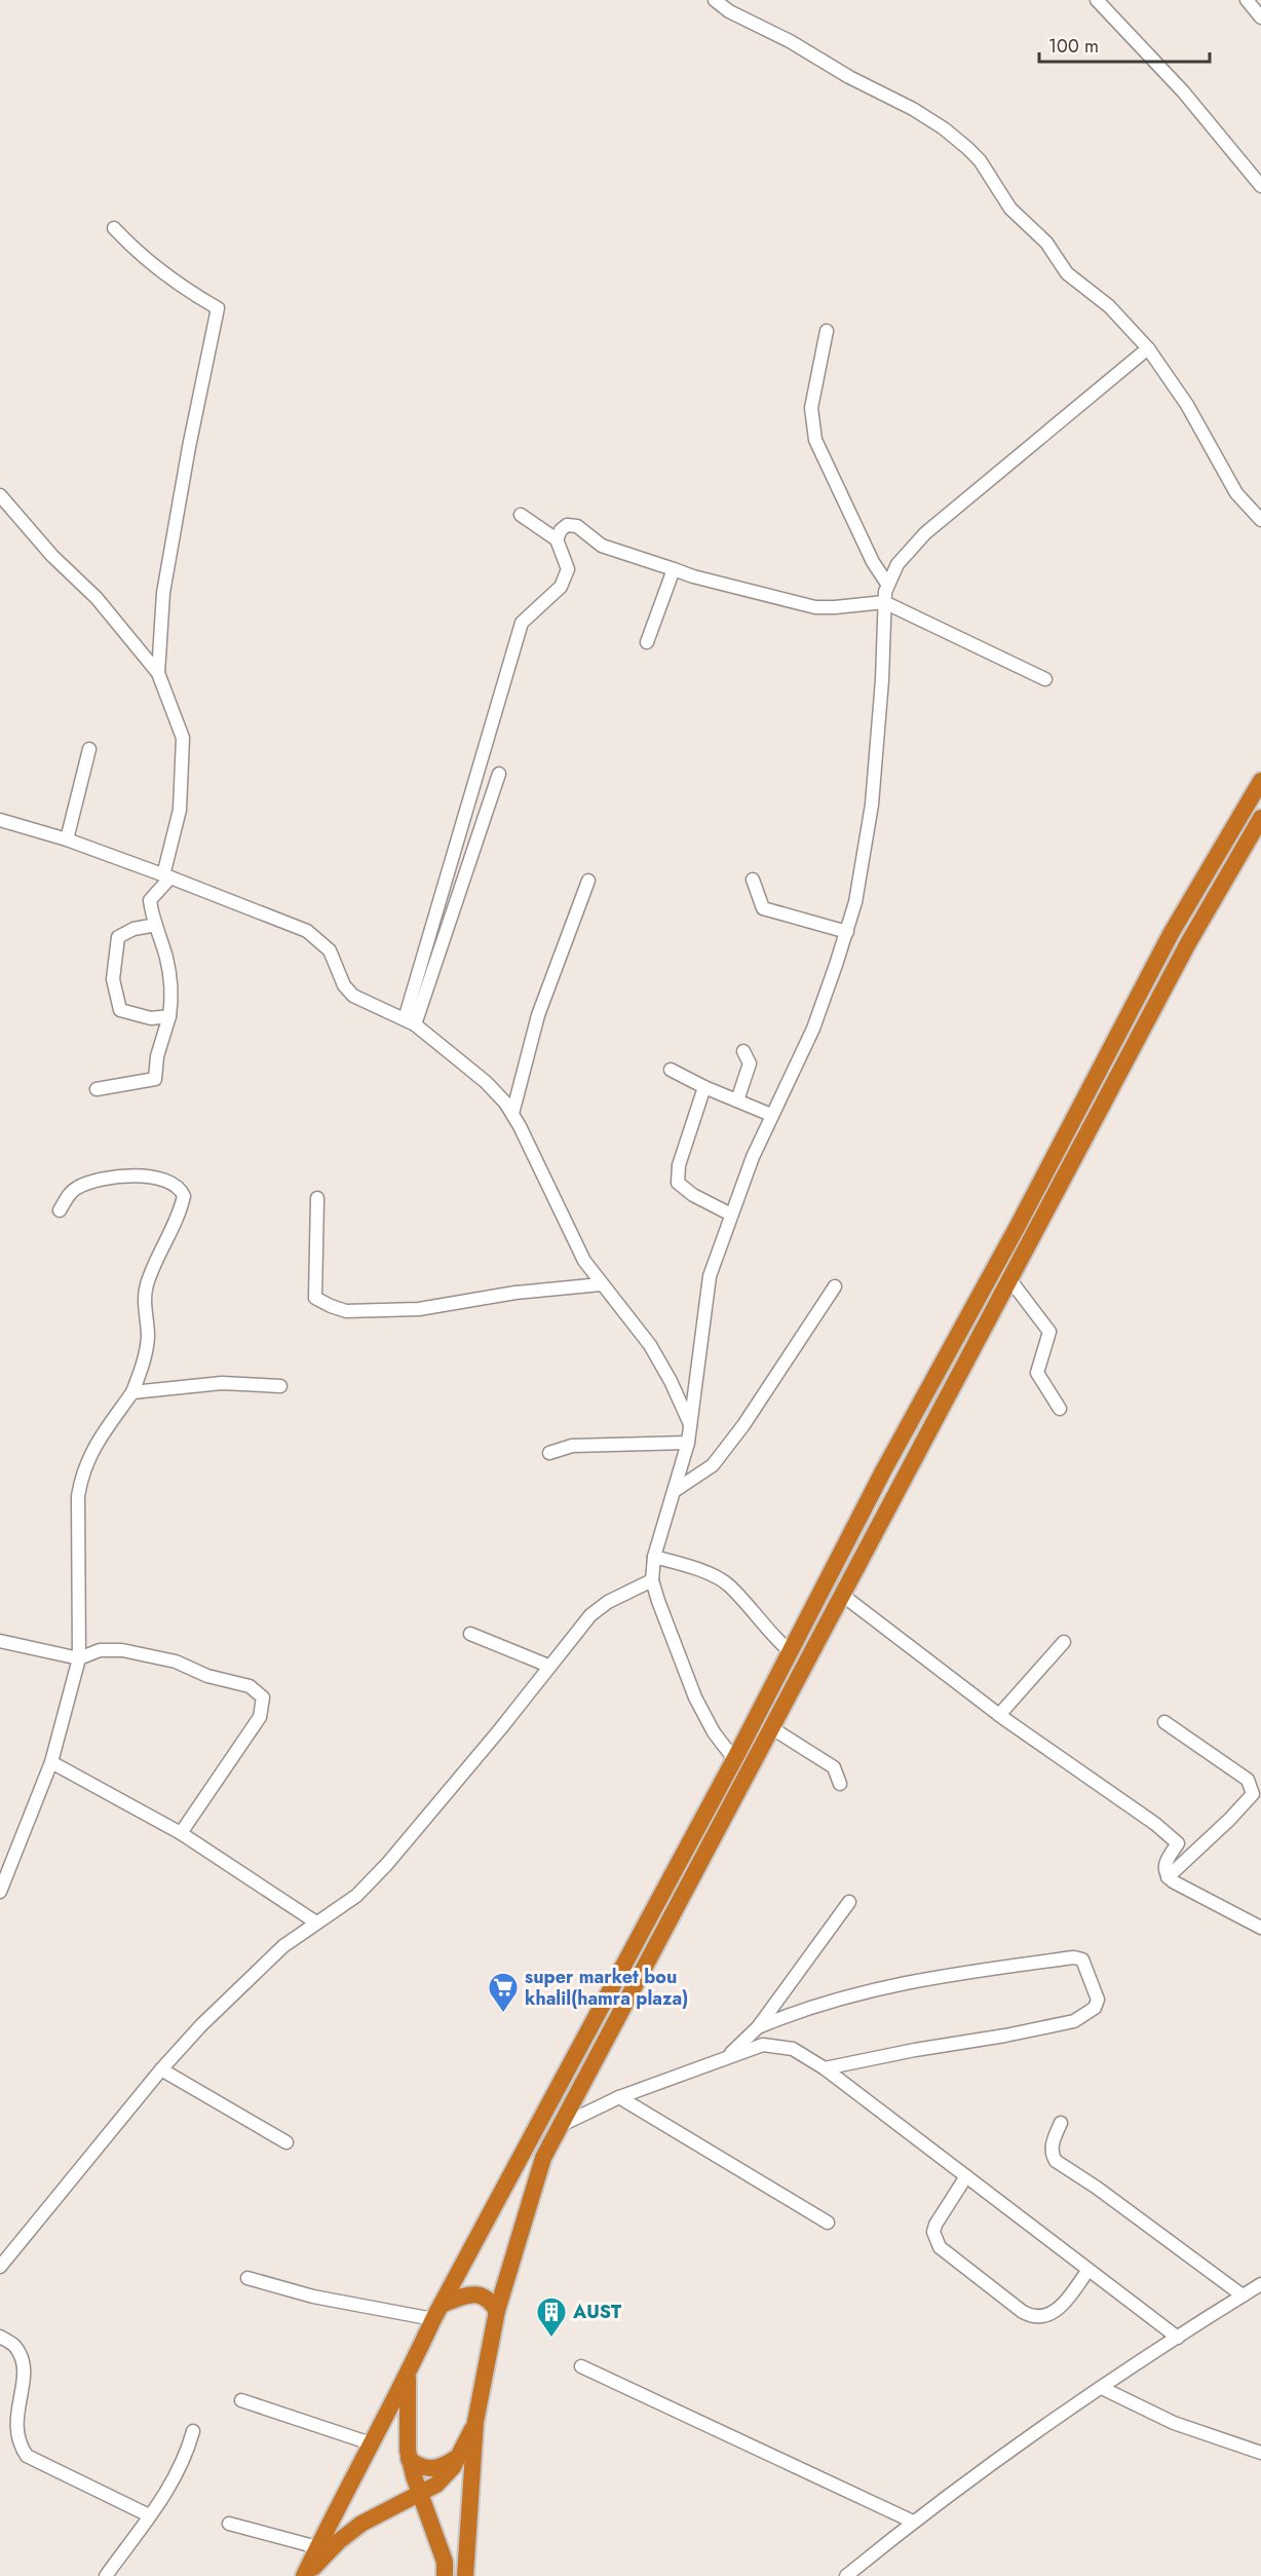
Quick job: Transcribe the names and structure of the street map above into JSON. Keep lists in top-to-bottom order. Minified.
{"places":{"supermarket":["super market bou khalil(hamra plaza)"],"building":["AUST"]},"scale_bar":"100 m"}
